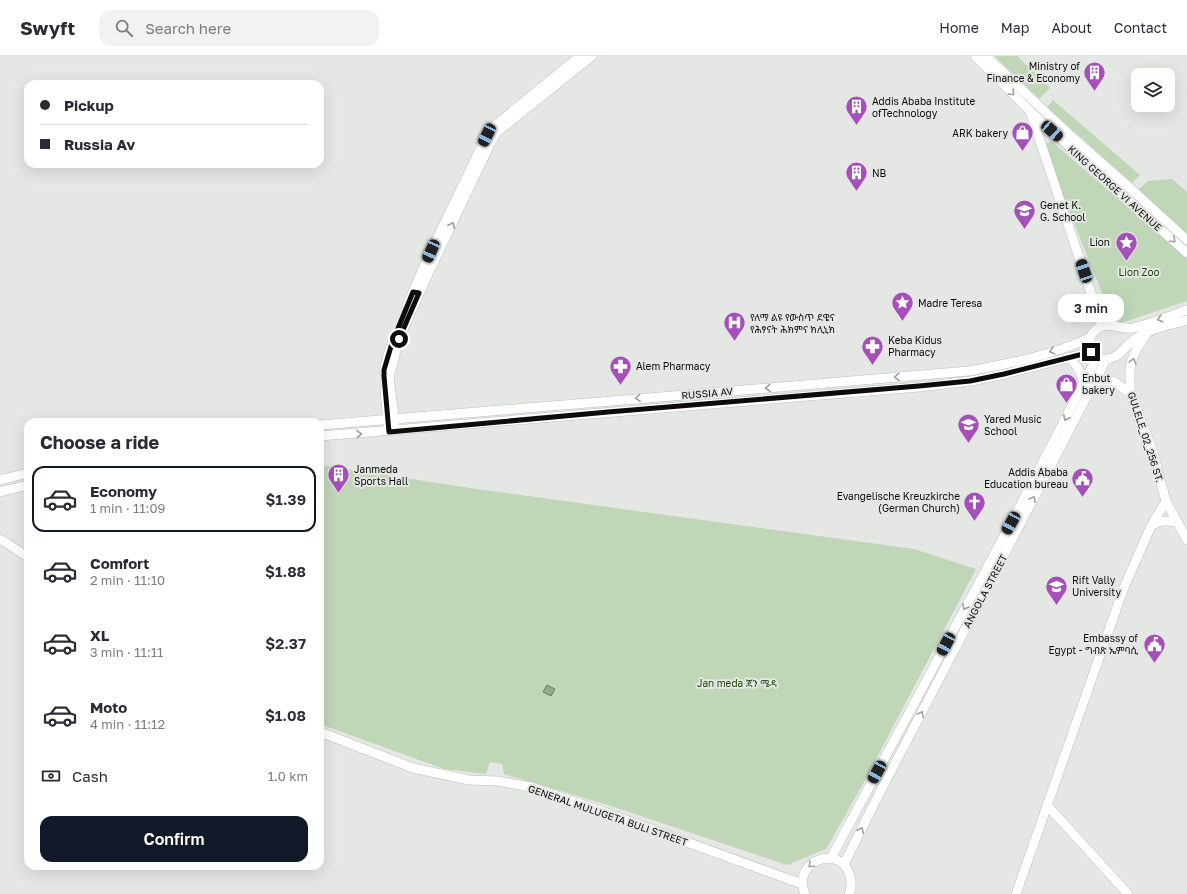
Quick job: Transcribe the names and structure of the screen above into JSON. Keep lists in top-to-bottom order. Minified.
{"streets":{"main road":["KING GEORGE VI AVENUE","RUSSIA AV","GULELE_02_256 ST.","ANGOLA STREET","GENERAL MULUGETA BULI STREET"]},"crossings":[["RUSSIA AV","GULELE_02_256 ST."],["RUSSIA AV","ANGOLA STREET"]],"parks":["Lion Zoo","Jan meda ጃን ሜዳ"],"places":{"building":["Ministry of Finance & Economy","Addis Ababa Institute ofTechnology","NB","Janmeda Sports Hall"],"shop":["ARK bakery","Enbut bakery"],"school or university":["Genet K. G. School","Yared Music School","Rift Vally University"],"place":["Lion","Madre Teresa"],"hospital":["የለማ ልዩ የውስጥ ደዌና የሕፃናት ሕክምና ክሊኒክ"],"pharmacy":["Keba Kidus Pharmacy","Alem Pharmacy"],"public building":["Addis Ababa Education bureau","Embassy of Egypt - ግብጽ ኤምባሲ"],"church":["Evangelische Kreuzkirche (German Church)"]},"page":{"header":"Swyft","search":"Search here","nav":["Home","Map","About","Contact"],"banner":["Pickup","Russia Av"],"bubble":"3 min","heading":"Choose a ride","list":[{"name":"Economy","note":"1 min · 11:09","value":"$1.39"},{"name":"Comfort","note":"2 min · 11:10","value":"$1.88"},{"name":"XL","note":"3 min · 11:11","value":"$2.37"},{"name":"Moto","note":"4 min · 11:12","value":"$1.08"}],"pay":["Cash","1.0 km"],"buttons":"Confirm"}}
